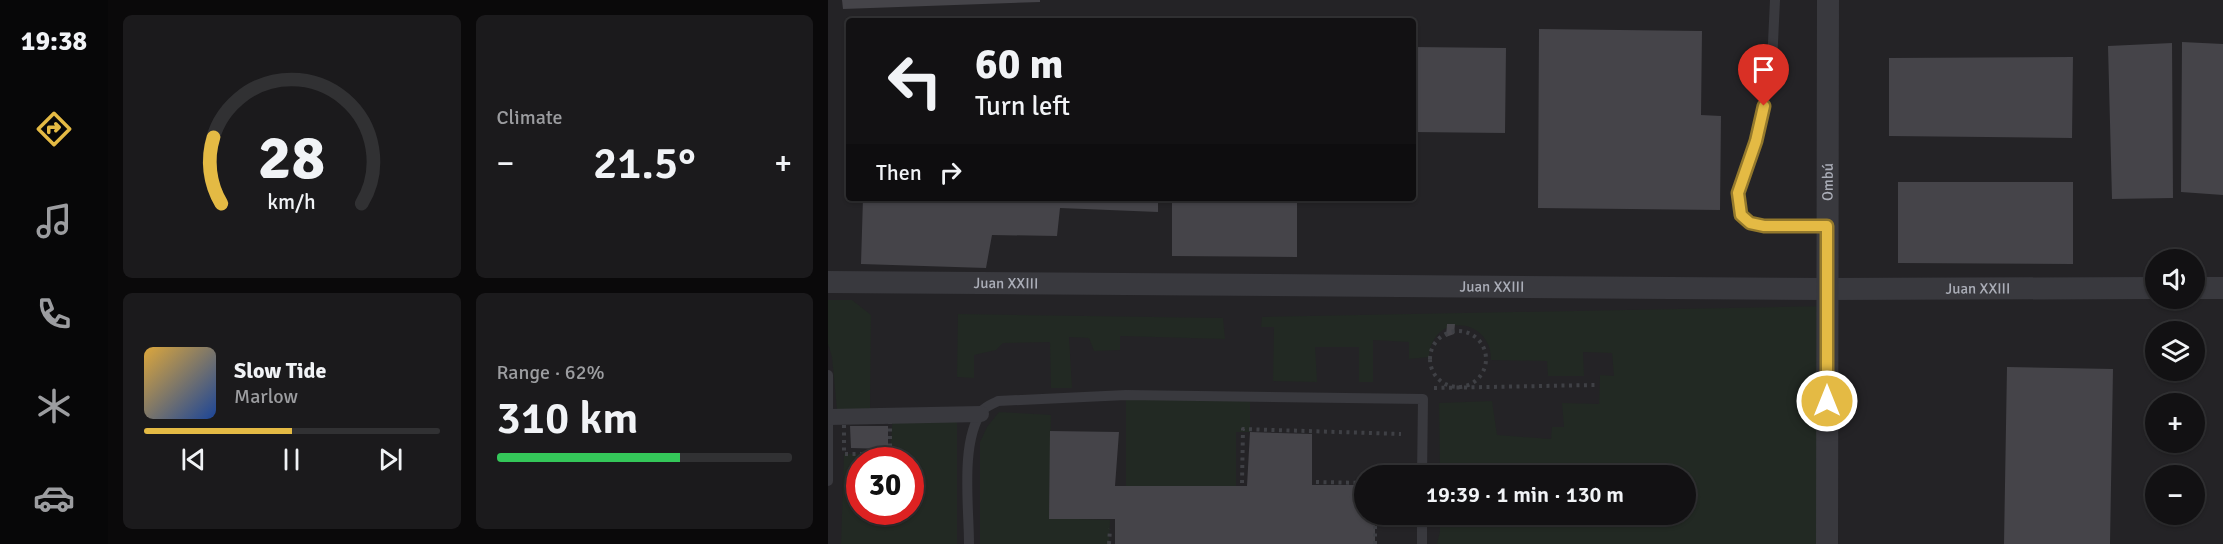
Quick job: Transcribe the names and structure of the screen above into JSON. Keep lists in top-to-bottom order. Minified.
{"streets":{"street":["Ombú","Juan XXIII"]},"crossings":[["Ombú","Juan XXIII"]],"page":{"tabs":"19:38","tile":["Climate",["Range · 62%","310 km"]],"turn":["60 m","Turn left"],"heat":["−","21.5°","+"],"then":"Then","map_buttons":["+","−"],"song":["Slow Tide","Marlow"],"limit":"30","trip":"19:39 · 1 min · 130 m","gauge":["28","km/h"]}}
